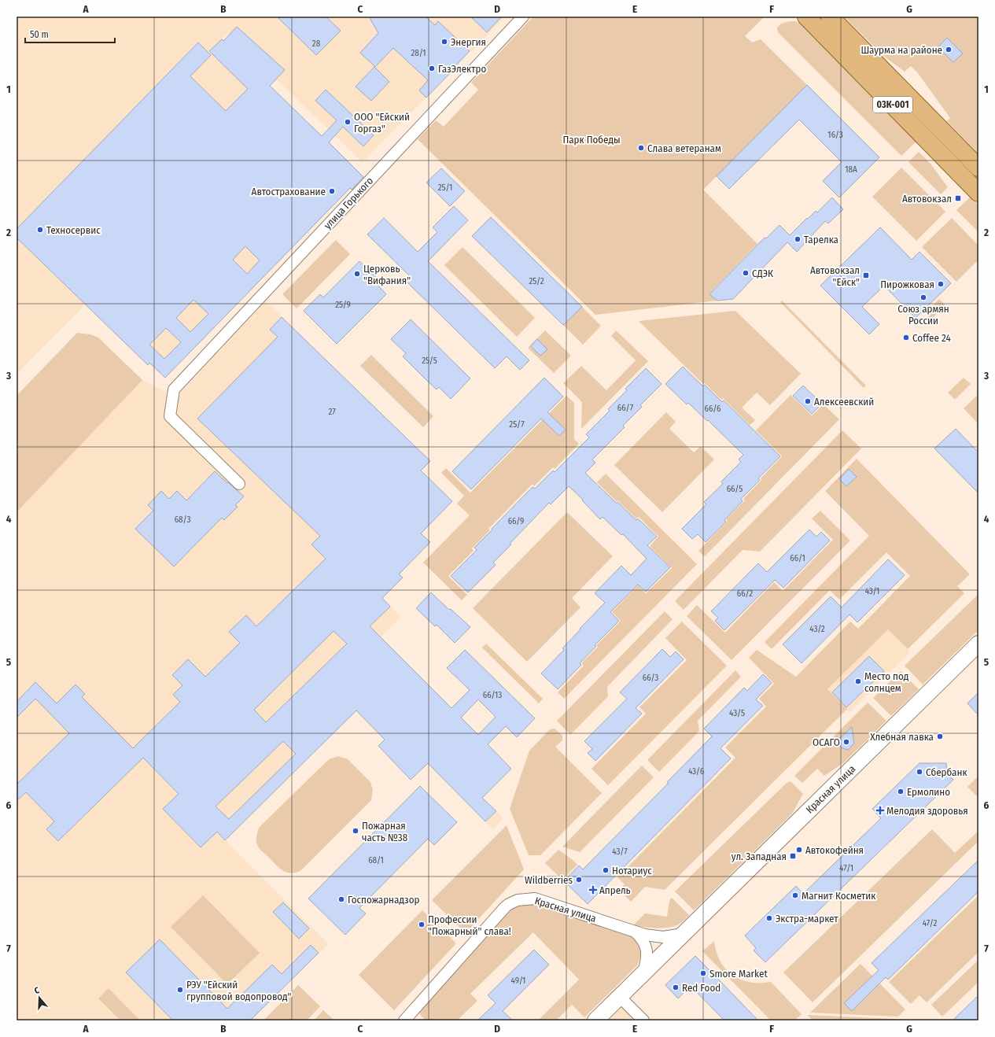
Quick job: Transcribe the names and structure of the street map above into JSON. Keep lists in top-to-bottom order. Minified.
{"streets":{"main road":["03К-001"],"street":["улица Горького","Красная улица"]},"parks":["Парк Победы"],"places":{"other":["Энергия","Шаурма на районе","ГазЭлектро","ООО \"Ейский Горгаз\"","Слава ветеранам","Автострахование","Техносервис","Тарелка","СДЭК","Церковь \"Вифания\"","Пирожковая","Союз армян России","Coffee 24","Алексеевский","Место под солнцем","Хлебная лавка","ОСАГО","Сбербанк","Ермолино","Пожарная часть №38","Автокофейня","Нотариус","Wildberries","Магнит Косметик","Госпожарнадзор","Экстра-маркет","Профессии \"Пожарный\" слава!","Smore Market","Red Food","РЭУ \"Ейский групповой водопровод\""],"transit":["Автовокзал","Автовокзал \"Ейск\"","ул. Западная"],"health":["Мелодия здоровья","Апрель"]},"house_numbers":["28","28/1","16/3","18А","25/1","25/2","25/9","25/5","66/7","66/6","27","25/7","66/5","68/3","66/9","66/1","43/1","66/2","43/2","66/3","66/13","43/5","43/6","43/7","68/1","47/1","47/2","49/1"],"scale_bar":"50 m","north":"top","grid":{"columns":["A","B","C","D","E","F","G"],"rows":["1","2","3","4","5","6","7"]}}
